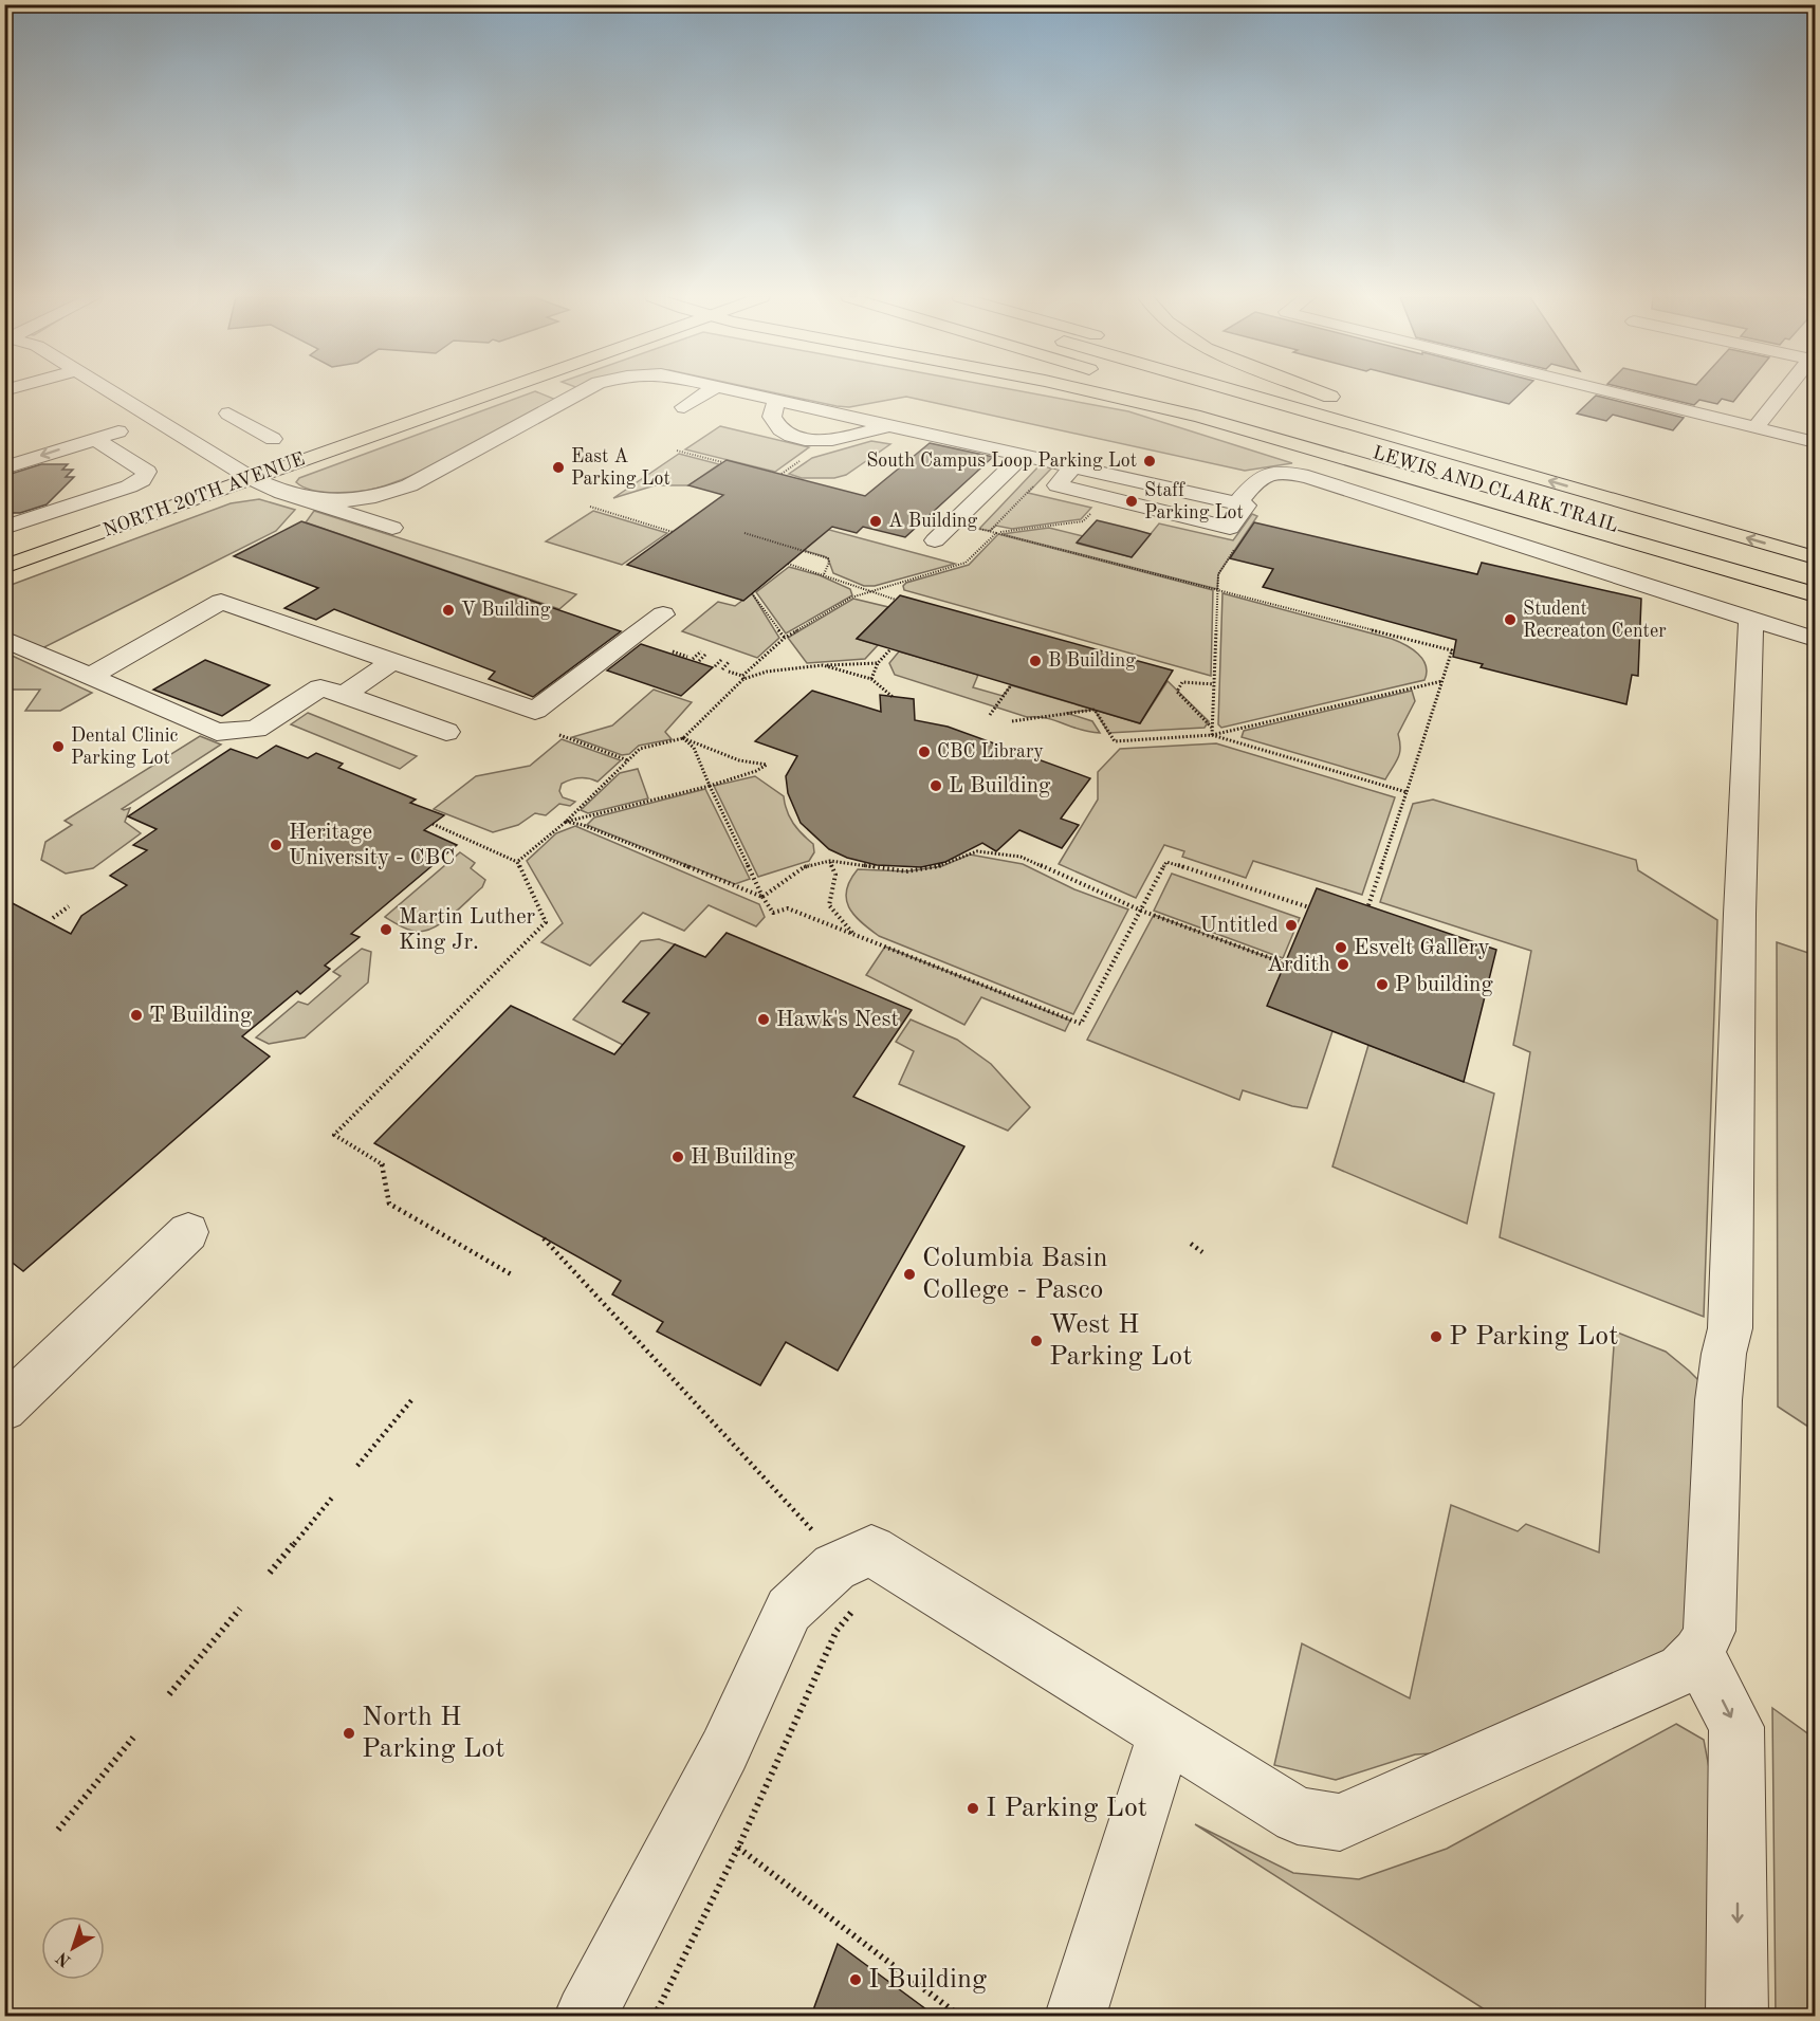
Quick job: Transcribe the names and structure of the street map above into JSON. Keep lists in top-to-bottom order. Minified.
{"streets":{"main road":["LEWIS AND CLARK TRAIL","NORTH 20TH AVENUE"]},"places":["South Campus Loop Parking Lot","East A Parking Lot","Staff Parking Lot","A Building","V Building","Student Recreaton Center","B Building","Dental Clinic Parking Lot","CBC Library","L Building","Heritage University - CBC","Untitled","Martin Luther King Jr.","Esvelt Gallery","Ardith","P building","T Building","Hawk's Nest","H Building","Columbia Basin College - Pasco","P Parking Lot","West H Parking Lot","North H Parking Lot","I Parking Lot","I Building"],"north":"bottom left"}
